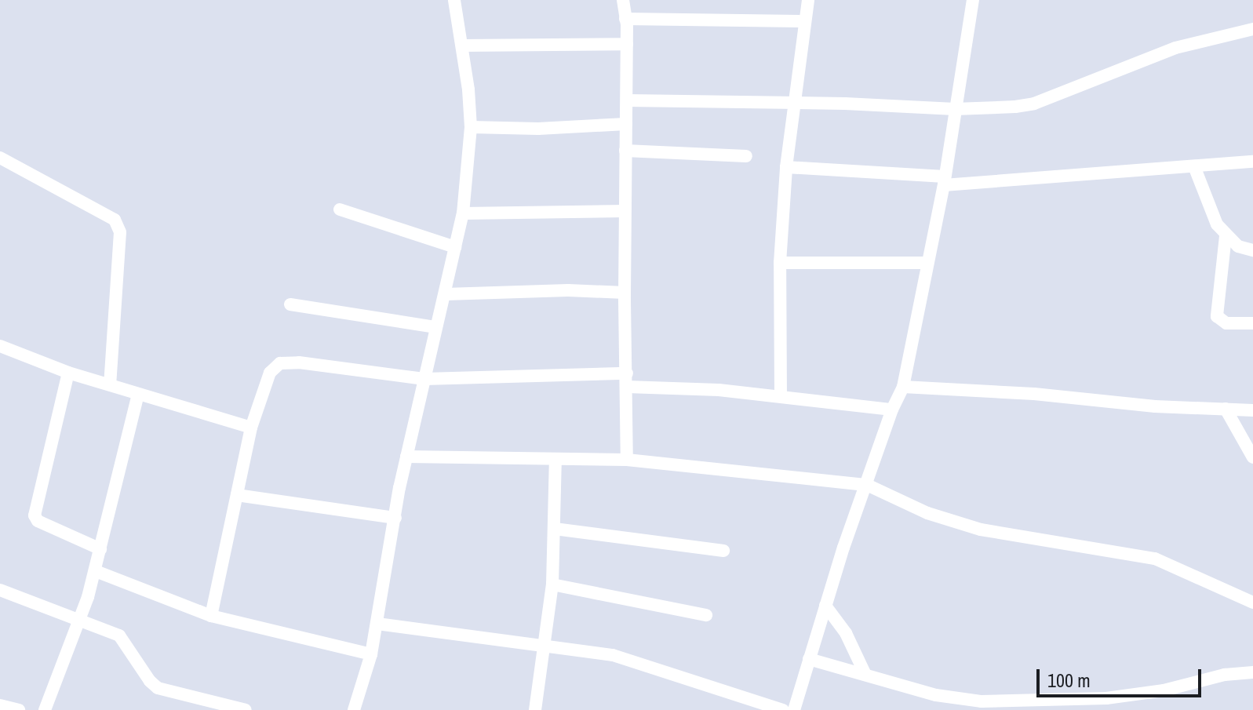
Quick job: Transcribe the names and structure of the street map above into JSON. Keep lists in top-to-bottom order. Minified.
{"scale_bar":"100 m"}
